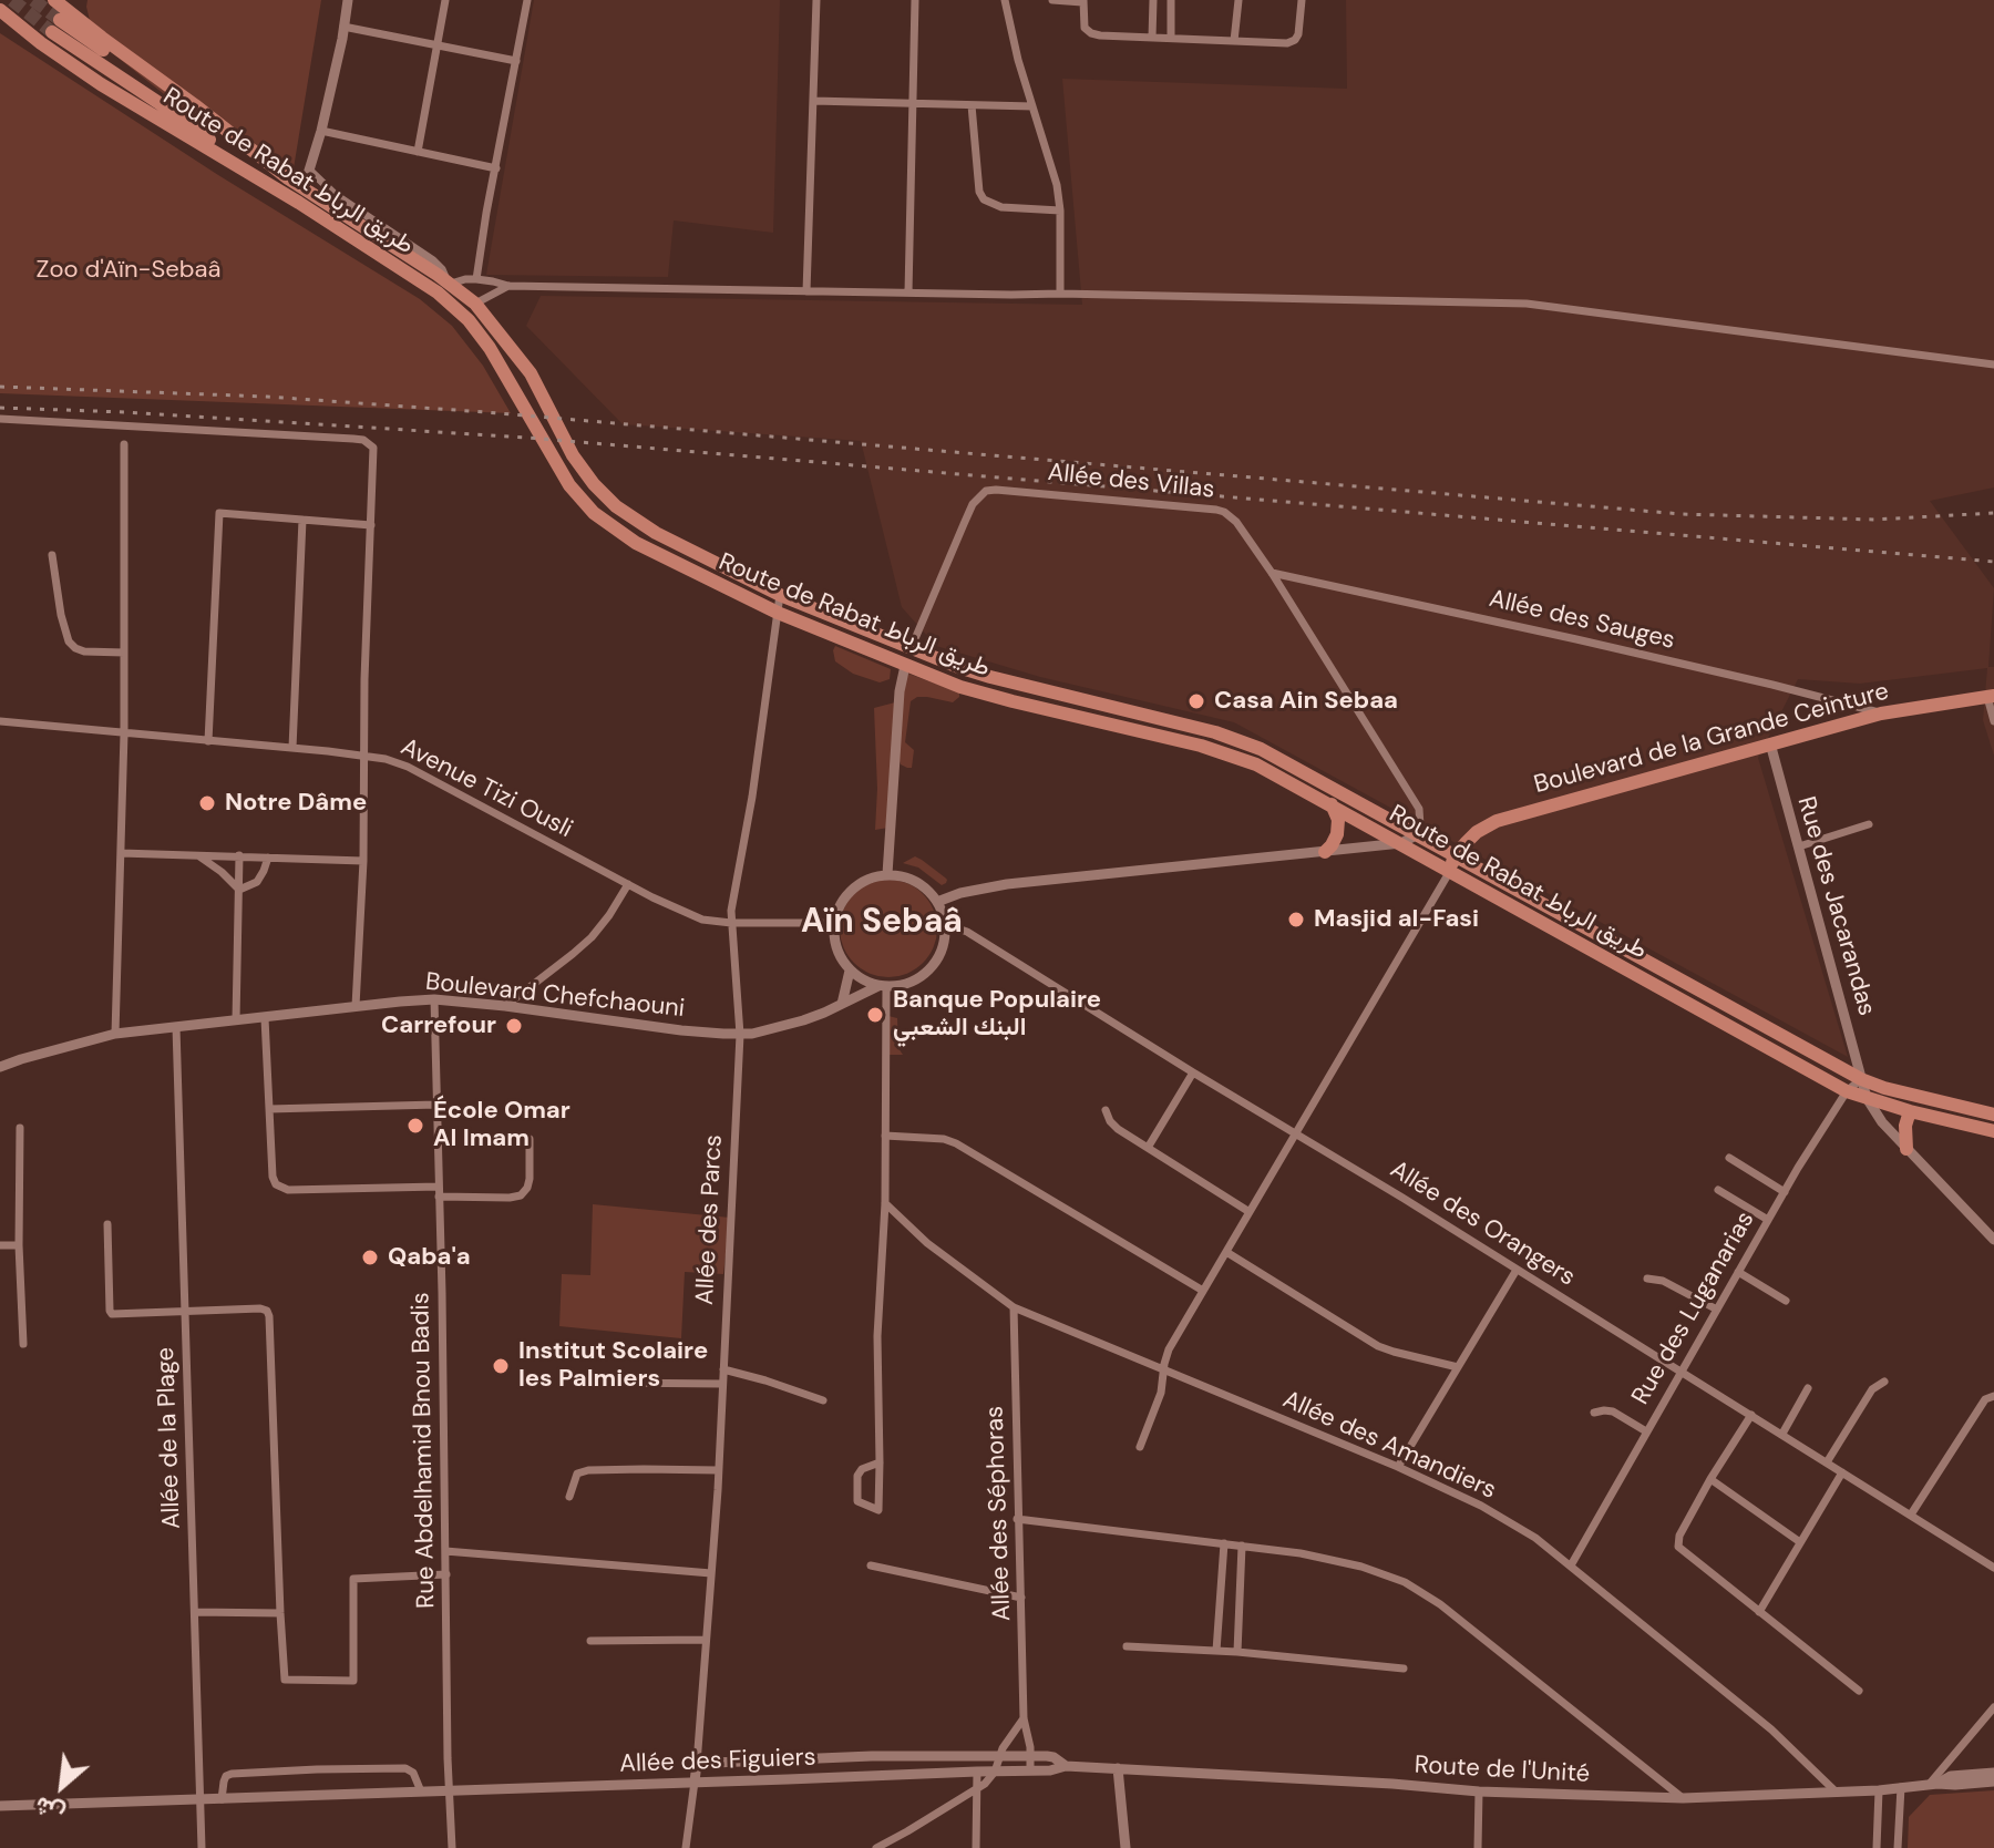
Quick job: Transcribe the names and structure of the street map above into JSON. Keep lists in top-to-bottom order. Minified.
{"streets":{"main road":["Route de Rabat طريق الرباط","Boulevard de la Grande Ceinture"],"street":["Allée des Villas","Allée des Sauges","Avenue Tizi Ousli","Rue des Jacarandas","Boulevard Chefchaouni","Allée des Parcs","Allée des Orangers","Rue des Luganarias","Allée de la Plage","Allée des Amandiers","Rue Abdelhamid Bnou Badis","Allée des Séphoras","Allée des Figuiers","Route de l'Unité"]},"crossings":[["Route de Rabat طريق الرباط","Allée des Villas"],["Route de Rabat طريق الرباط","Boulevard de la Grande Ceinture"],["Route de Rabat طريق الرباط","Rue des Jacarandas"],["Route de Rabat طريق الرباط","Allée des Parcs"],["Route de Rabat طريق الرباط","Rue des Luganarias"],["Allée des Villas","Allée des Sauges"],["Allée des Sauges","Boulevard de la Grande Ceinture"],["Boulevard de la Grande Ceinture","Rue des Jacarandas"],["Avenue Tizi Ousli","Boulevard Chefchaouni"],["Avenue Tizi Ousli","Allée des Parcs"],["Avenue Tizi Ousli","Allée des Orangers"],["Rue des Jacarandas","Rue des Luganarias"],["Boulevard Chefchaouni","Allée des Parcs"],["Boulevard Chefchaouni","Allée des Orangers"],["Boulevard Chefchaouni","Allée de la Plage"],["Boulevard Chefchaouni","Rue Abdelhamid Bnou Badis"],["Allée des Parcs","Allée des Figuiers"],["Allée des Orangers","Rue des Luganarias"],["Rue des Luganarias","Allée des Amandiers"],["Allée de la Plage","Allée des Figuiers"],["Allée des Amandiers","Allée des Séphoras"],["Allée des Amandiers","Route de l'Unité"],["Rue Abdelhamid Bnou Badis","Allée des Figuiers"],["Allée des Séphoras","Allée des Figuiers"],["Allée des Figuiers","Route de l'Unité"]],"districts":["Aïn Sebaâ"],"parks":["Zoo d'Aïn-Sebaâ"],"places":["Casa Ain Sebaa","Notre Dâme","Masjid al-Fasi","Banque Populaire البنك الشعبي","Carrefour","École Omar Al Imam","Qaba'a","Institut Scolaire les Palmiers"],"north":"bottom left"}
